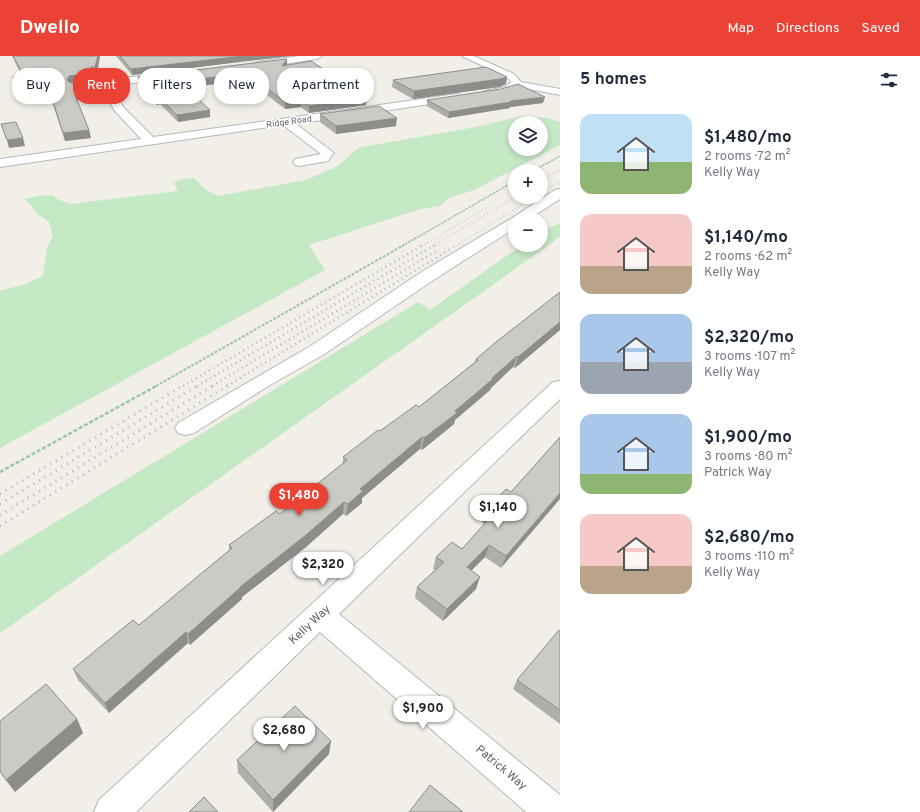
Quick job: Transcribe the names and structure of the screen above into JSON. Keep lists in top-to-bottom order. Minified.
{"streets":{"street":["Ridge Road","Kelly Way","Patrick Way"]},"crossings":[["Kelly Way","Patrick Way"]],"page":{"header":"Dwello","nav":["Map","Directions","Saved"],"heading":"5 homes","chip":["Buy","Rent","Filters","New","Apartment"],"list":[{"name":"$1,480/mo","note":"2 rooms · 72 m² · Kelly Way"},{"name":"$1,140/mo","note":"2 rooms · 62 m² · Kelly Way"},{"name":"$2,320/mo","note":"3 rooms · 107 m² · Kelly Way"},{"name":"$1,900/mo","note":"3 rooms · 80 m² · Patrick Way"},{"name":"$2,680/mo","note":"3 rooms · 110 m² · Kelly Way"}],"map_buttons":["+","−"],"price":["$1,480","$1,140","$2,320","$1,900","$2,680"]}}
